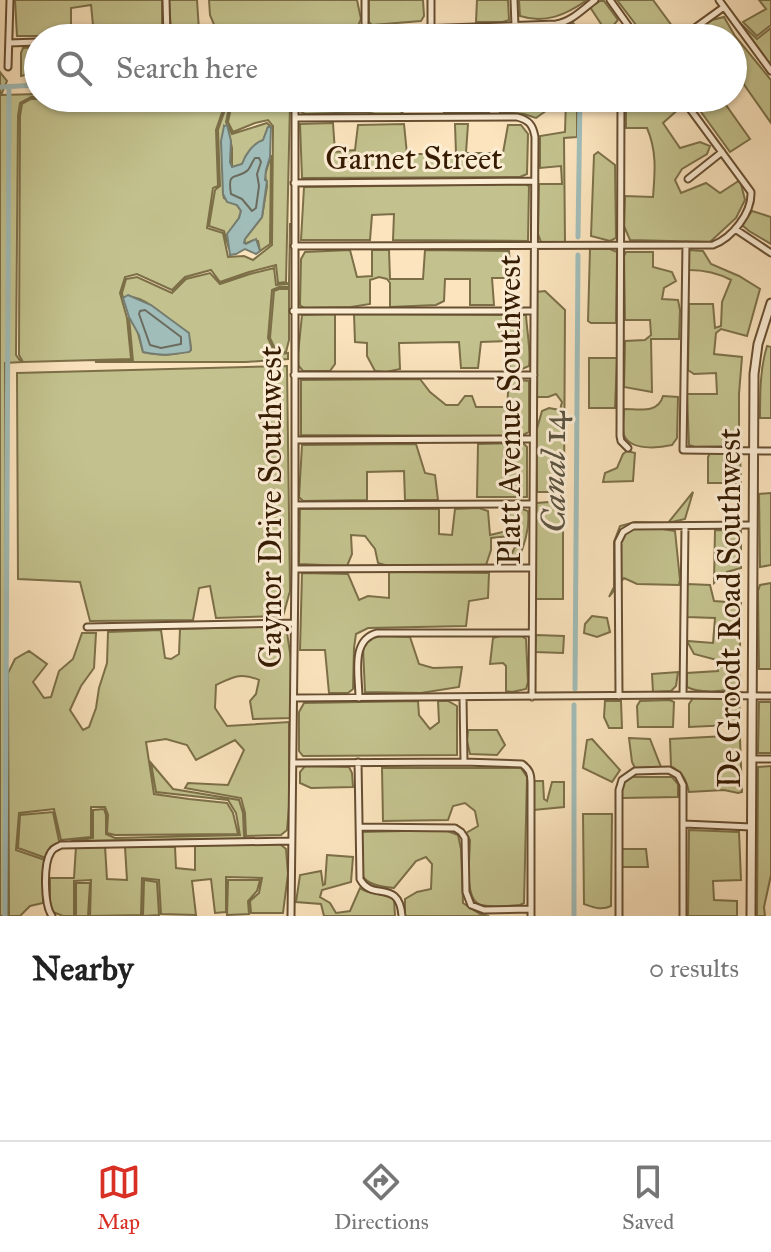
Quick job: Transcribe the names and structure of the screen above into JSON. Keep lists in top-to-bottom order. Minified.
{"streets":{"street":["Garnet Street","Platt Avenue Southwest","Gaynor Drive Southwest","De Groodt Road Southwest"]},"crossings":[["Garnet Street","Platt Avenue Southwest"],["Garnet Street","Gaynor Drive Southwest"],["Platt Avenue Southwest","Gaynor Drive Southwest"]],"water":["Canal 14"],"page":{"search":"Search here","heading":["Nearby","0 results"],"nav":["Map","Directions","Saved"]}}
